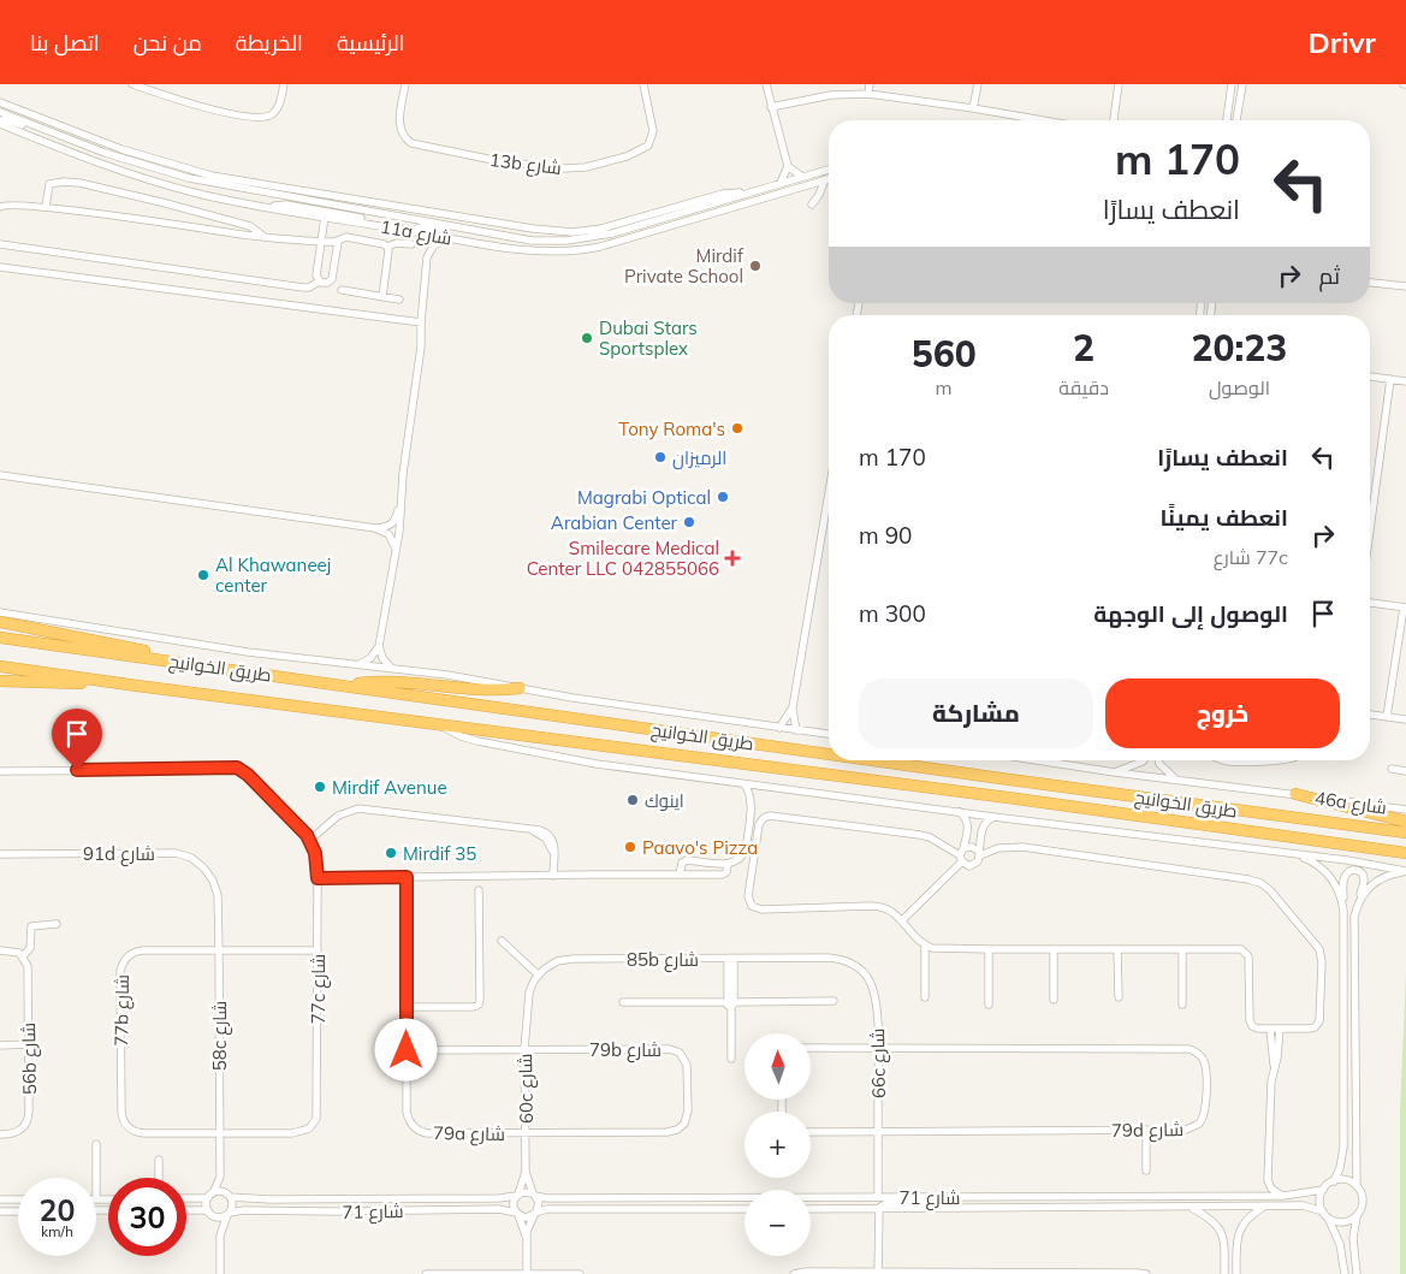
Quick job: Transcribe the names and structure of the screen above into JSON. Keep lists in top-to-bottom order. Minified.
{"streets":{"highway":["طريق الخوانيج"],"street":["13b شارع","11a شارع","46a شارع","91d شارع","85b شارع","77c شارع","77b شارع","58c شارع","79b شارع","56b شارع","66c شارع","60c شارع","79d شارع","79a شارع","شارع 71"]},"crossings":[["91d شارع","58c شارع"],["85b شارع","66c شارع"],["85b شارع","60c شارع"],["77c شارع","77b شارع"],["77c شارع","58c شارع"],["77b شارع","58c شارع"],["58c شارع","شارع 71"],["79b شارع","60c شارع"],["79b شارع","79a شارع"],["66c شارع","79d شارع"],["66c شارع","شارع 71"],["60c شارع","79a شارع"],["60c شارع","شارع 71"]],"places":{"other":["Mirdif Private School","Dubai Stars Sportsplex","Tony Roma's","الرميزان","Magrabi Optical","Arabian Center","Al Khawaneej center","Mirdif Avenue","اينوك","Paavo's Pizza","Mirdif 35"],"health":["Smilecare Medical Center LLC 042855066"]},"north":"top","page":{"header":"Drivr","nav":["الرئيسية","الخريطة","من نحن","اتصل بنا"],"turn":["170 m","انعطف يسارًا"],"then":"ثم","eta":["20:23","الوصول","2","دقيقة","560","m"],"list":[{"name":"انعطف يسارًا","value":"170 m"},{"name":"انعطف يمينًا","note":"77c شارع","value":"90 m"},{"name":"الوصول إلى الوجهة","value":"300 m"}],"buttons":["خروج","مشاركة"],"map_buttons":["+","−"],"speed":"20 km/h","limit":"30"}}
